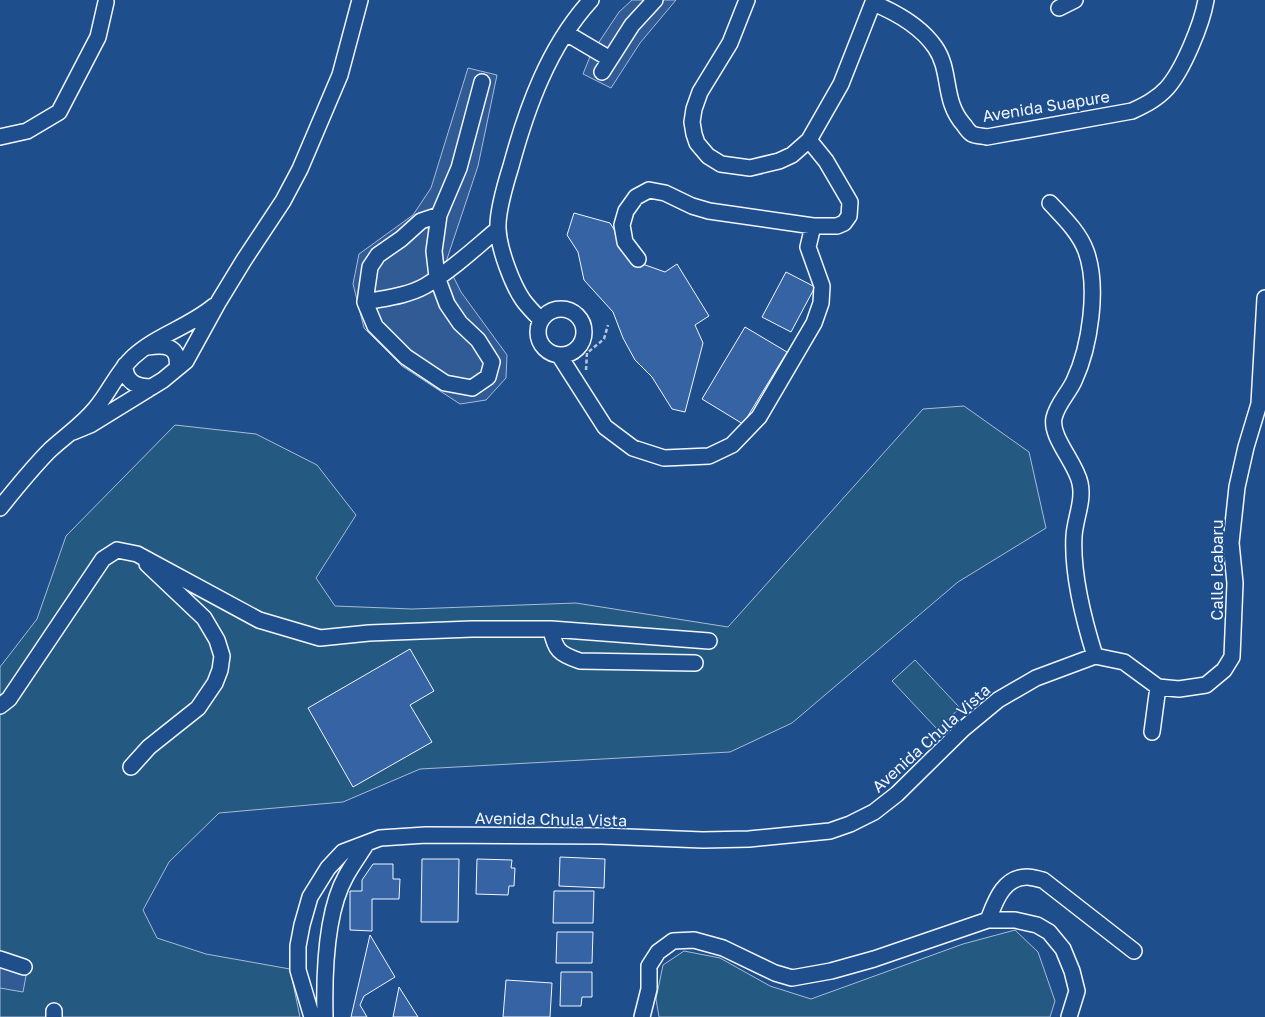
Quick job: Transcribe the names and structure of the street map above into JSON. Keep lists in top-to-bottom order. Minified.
{"streets":{"street":["Avenida Suapure","Calle Icabaru","Avenida Chula Vista"]}}
